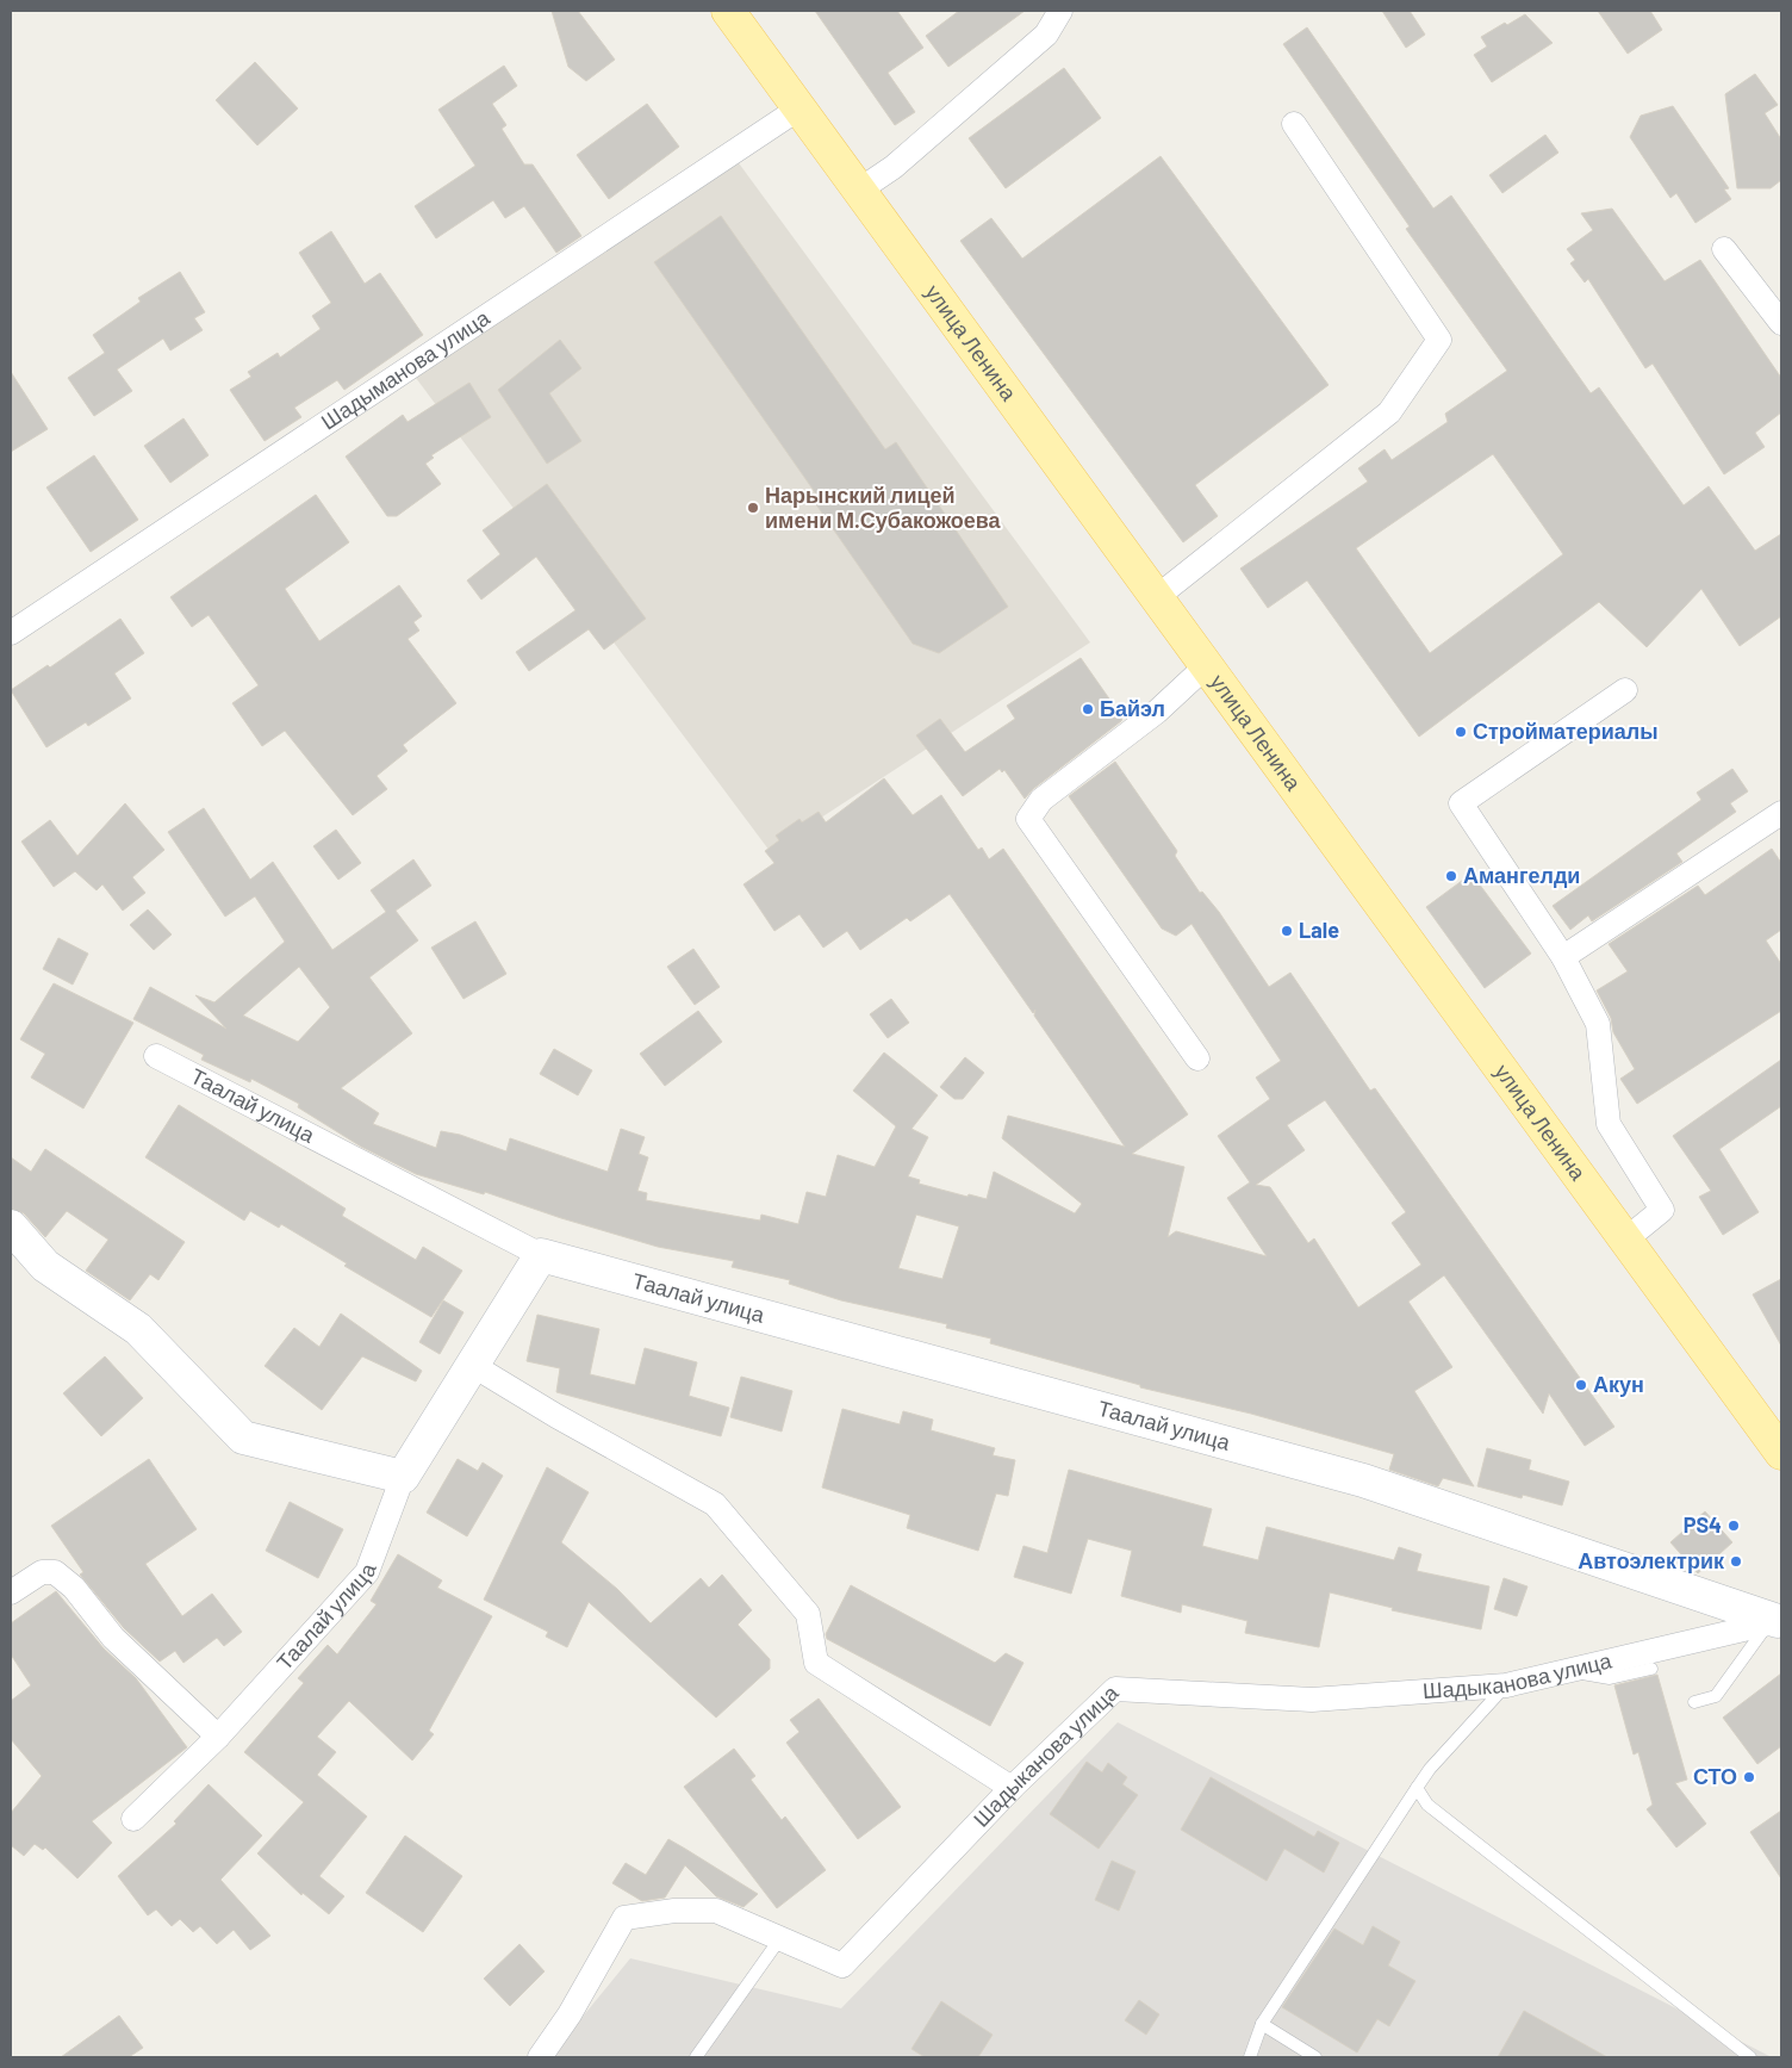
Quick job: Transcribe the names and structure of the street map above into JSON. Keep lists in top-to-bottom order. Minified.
{"streets":{"main road":["улица Ленина"],"street":["Шадыманова улица","Таалай улица","Шадыканова улица"]},"crossings":[["улица Ленина","Шадыманова улица"],["Таалай улица","Шадыканова улица"]],"places":["Нарынский лицей имени М.Субакожоева","Байэл","Стройматериалы","Амангелди","Lale","Акун","PS4","Автоэлектрик","СТО"]}
